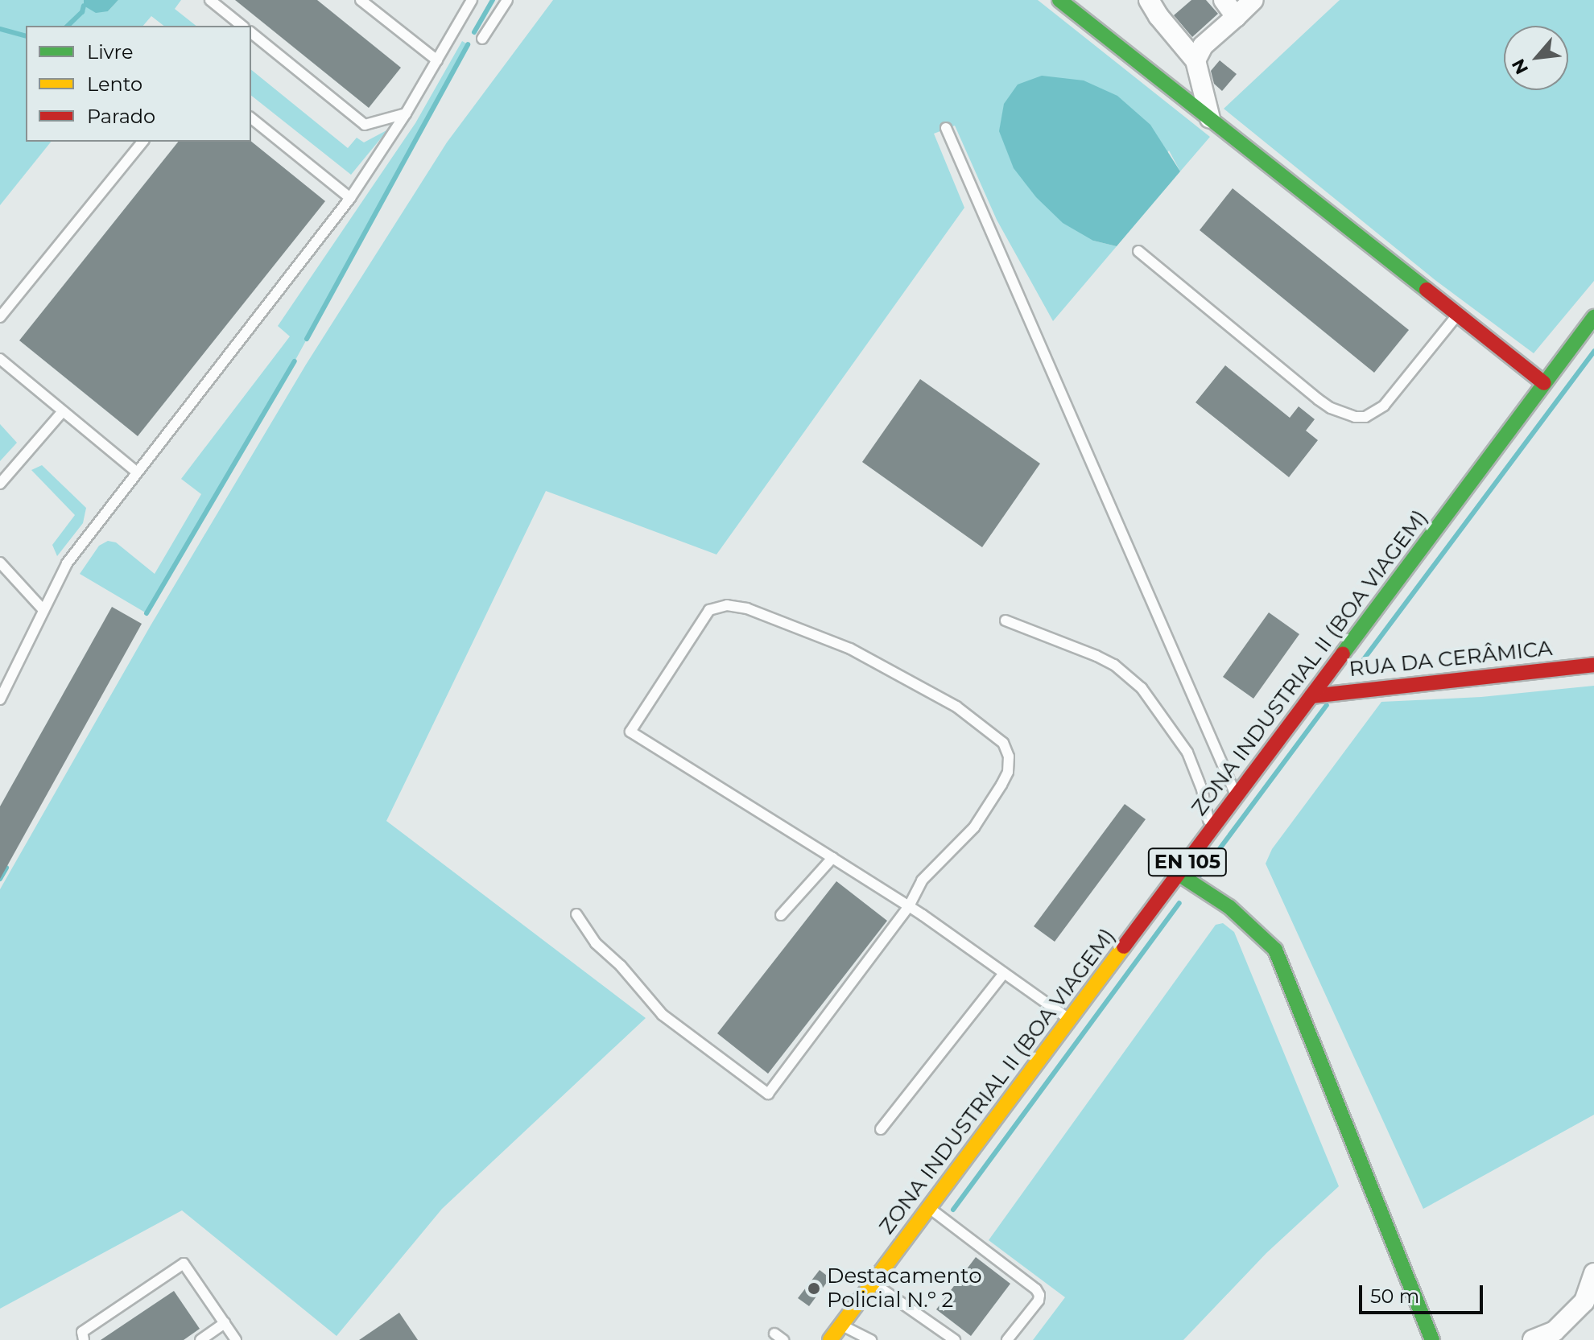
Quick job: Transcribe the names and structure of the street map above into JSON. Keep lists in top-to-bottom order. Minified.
{"streets":{"street":["RUA DA CERÂMICA","ZONA INDUSTRIAL II (BOA VIAGEM)","EN 105"]},"crossings":[["RUA DA CERÂMICA","ZONA INDUSTRIAL II (BOA VIAGEM)"],["ZONA INDUSTRIAL II (BOA VIAGEM)","EN 105"]],"places":["Destacamento Policial N.º 2"],"legend":["Livre","Lento","Parado"],"scale_bar":"50 m","north":"bottom left"}
